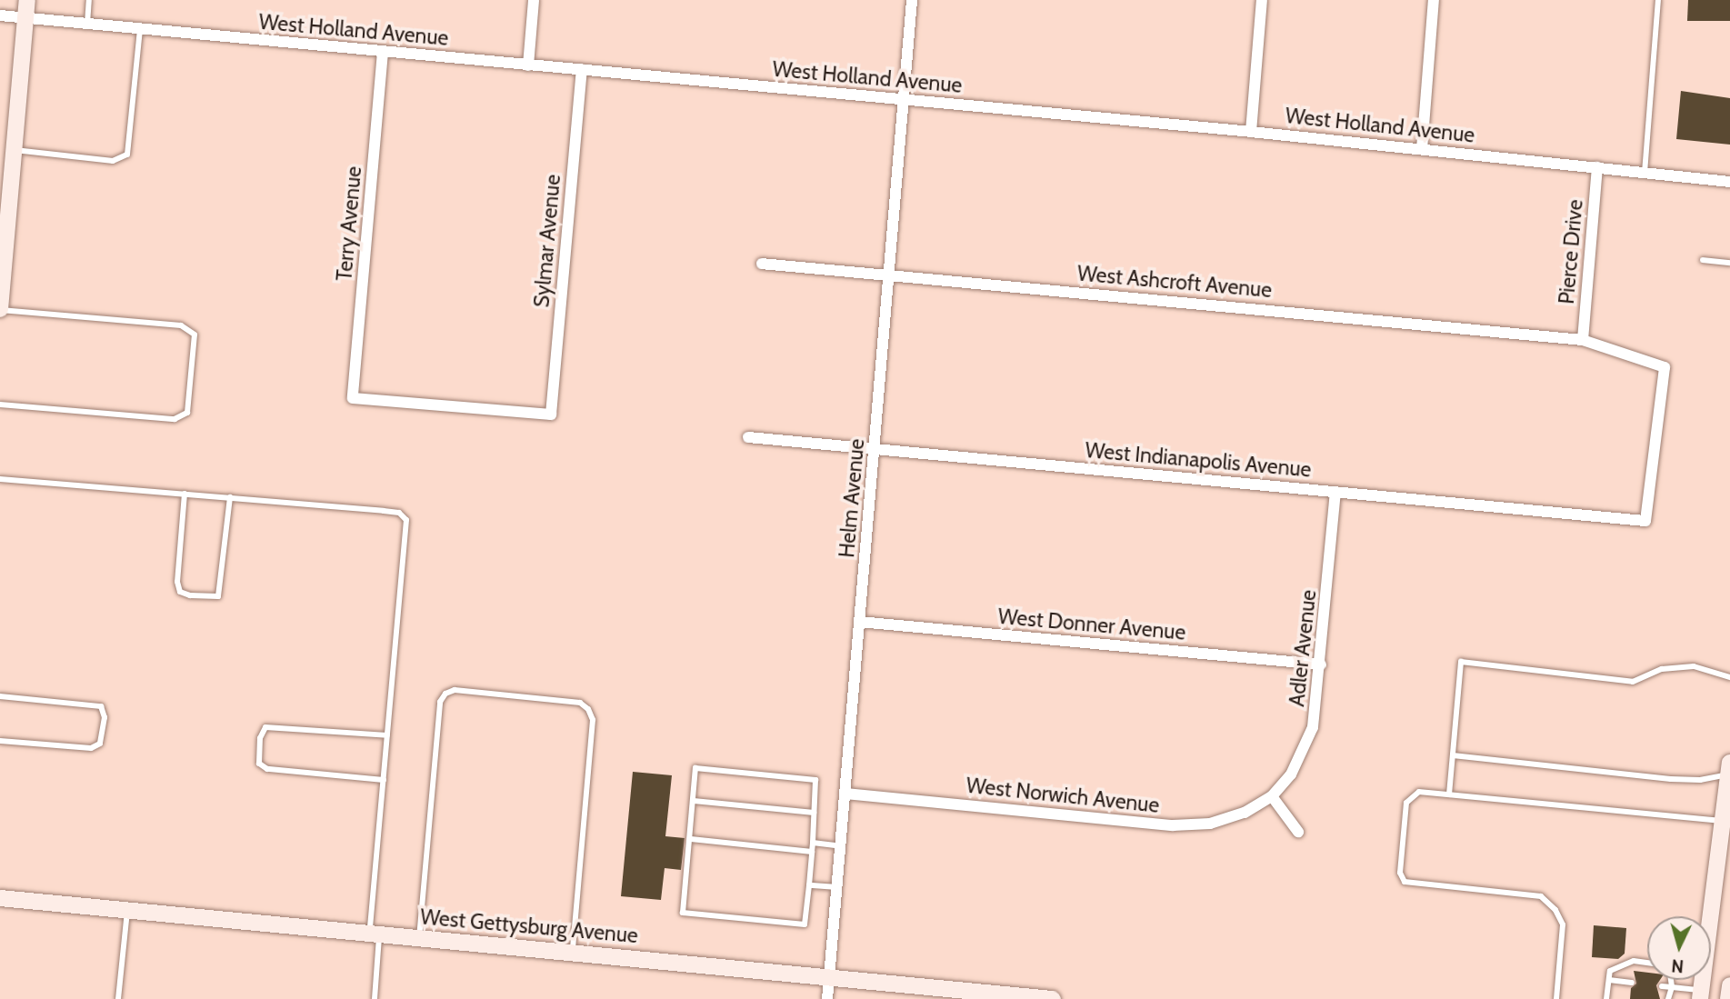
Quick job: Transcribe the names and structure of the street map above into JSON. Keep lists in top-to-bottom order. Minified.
{"streets":{"street":["West Holland Avenue","Terry Avenue","Sylmar Avenue","Pierce Drive","West Ashcroft Avenue","West Indianapolis Avenue","Helm Avenue","West Donner Avenue","Adler Avenue","West Norwich Avenue","West Gettysburg Avenue"]},"crossings":[["West Holland Avenue","Terry Avenue"],["West Holland Avenue","Sylmar Avenue"],["West Holland Avenue","Pierce Drive"],["West Holland Avenue","Helm Avenue"],["Terry Avenue","Sylmar Avenue"],["Pierce Drive","West Ashcroft Avenue"],["West Ashcroft Avenue","West Indianapolis Avenue"],["West Ashcroft Avenue","Helm Avenue"],["West Indianapolis Avenue","Helm Avenue"],["West Indianapolis Avenue","Adler Avenue"],["Helm Avenue","West Donner Avenue"],["Helm Avenue","West Norwich Avenue"],["Helm Avenue","West Gettysburg Avenue"],["West Donner Avenue","Adler Avenue"],["Adler Avenue","West Norwich Avenue"]],"north":"bottom"}
